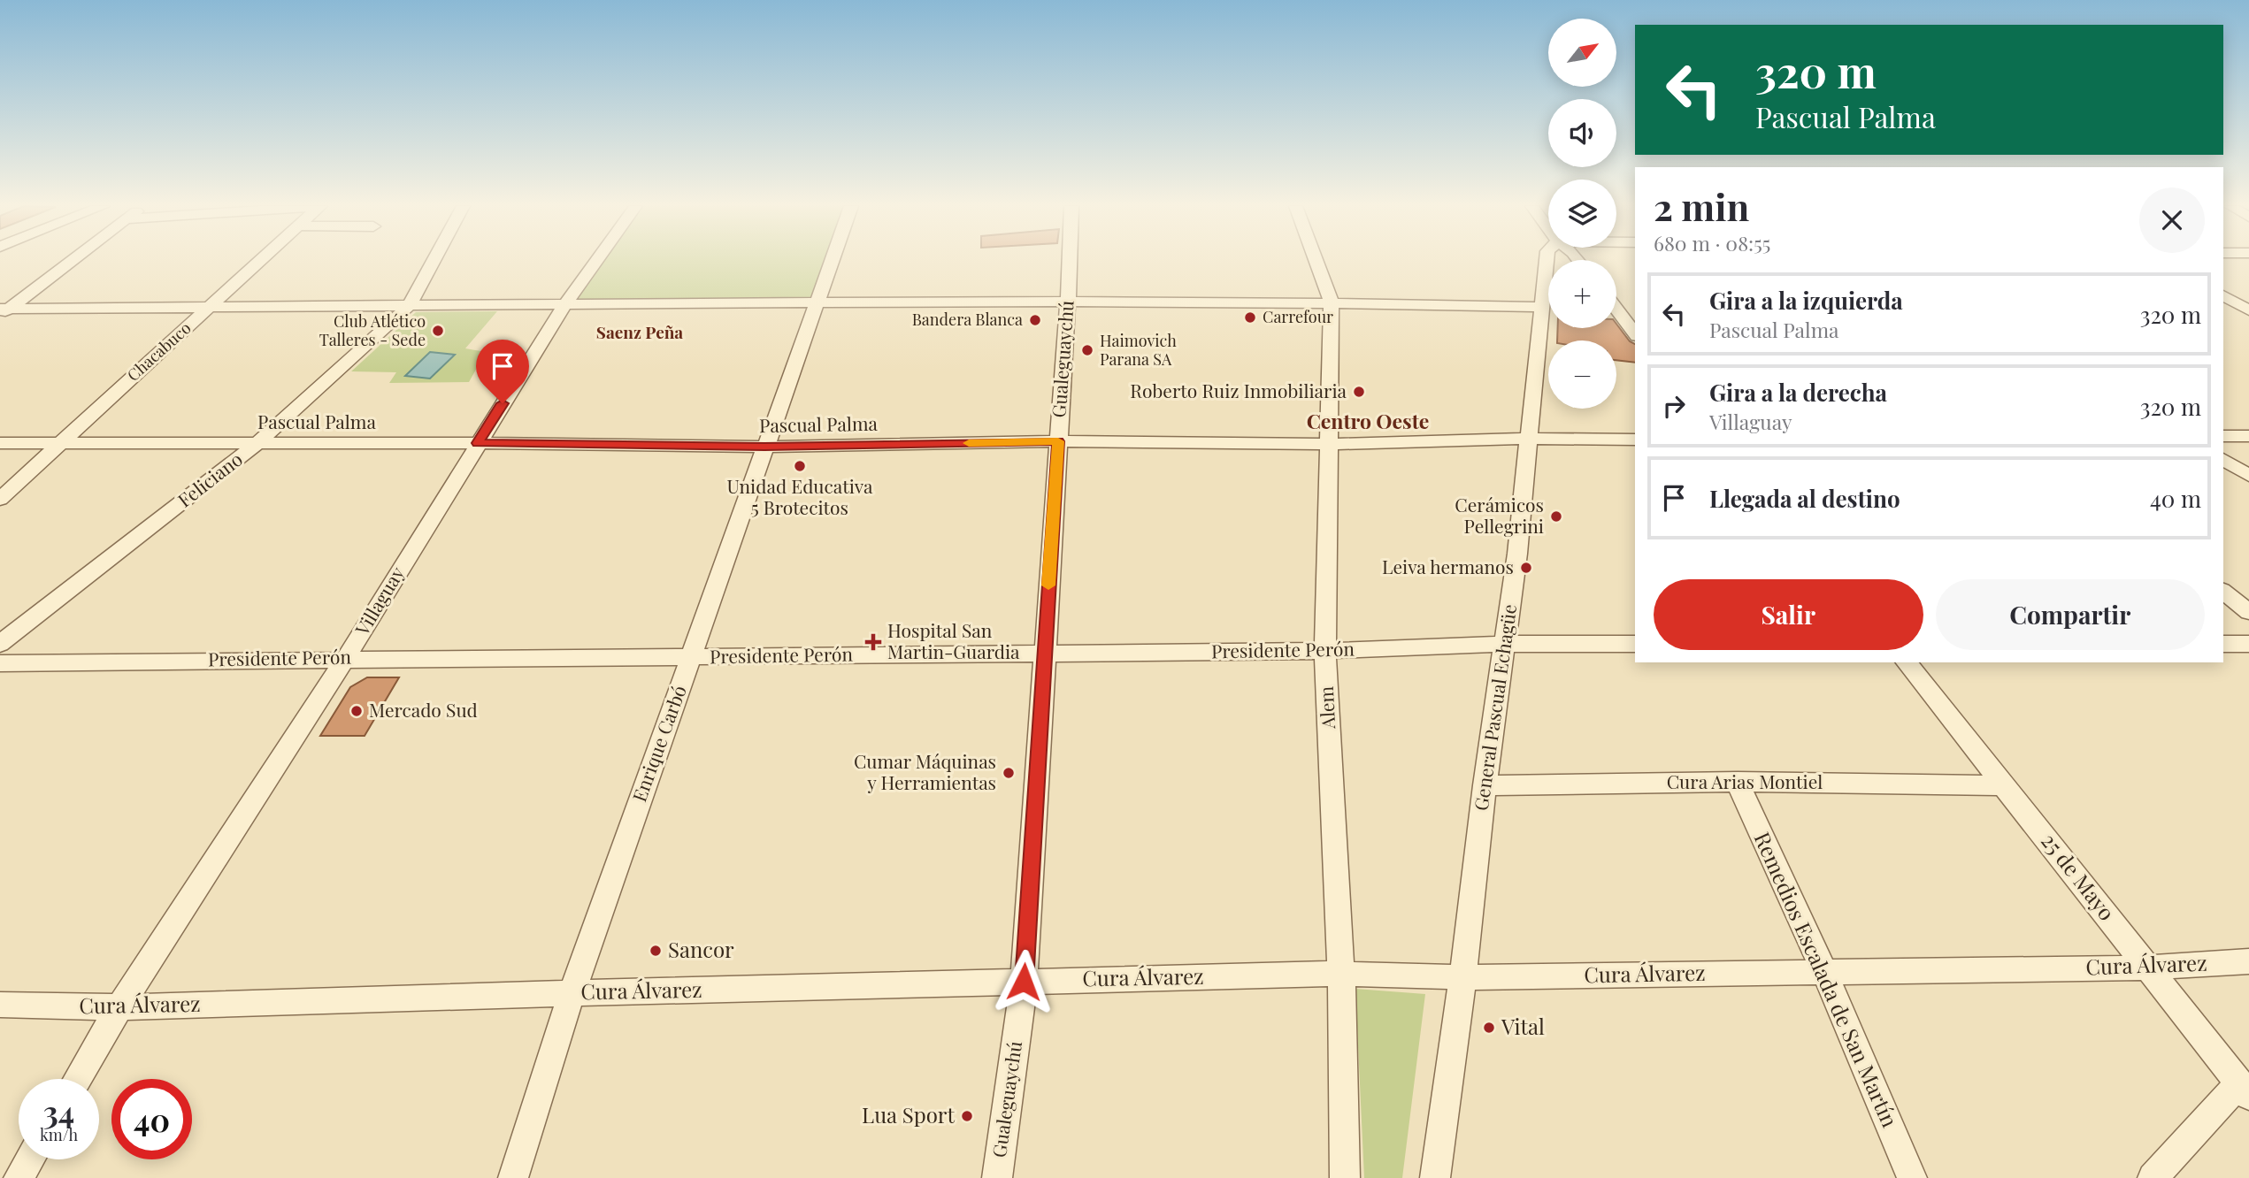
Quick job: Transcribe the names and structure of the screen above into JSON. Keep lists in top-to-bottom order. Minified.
{"streets":{"street":["Chacabuco","Gualeguaychú","Pascual Palma","Feliciano","Villaguay","Presidente Perón","Alem","General Pascual Echagüe","Enrique Carbó","Cura Arias Montiel","25 de Mayo","Cura Álvarez","Remedios Escalada de San Martín"]},"crossings":[["Chacabuco","Pascual Palma"],["Gualeguaychú","Pascual Palma"],["Gualeguaychú","Presidente Perón"],["Gualeguaychú","Cura Álvarez"],["Pascual Palma","Feliciano"],["Pascual Palma","Villaguay"],["Pascual Palma","Alem"],["Pascual Palma","General Pascual Echagüe"],["Pascual Palma","Enrique Carbó"],["Villaguay","Presidente Perón"],["Villaguay","Cura Álvarez"],["Presidente Perón","Alem"],["Presidente Perón","General Pascual Echagüe"],["Presidente Perón","Enrique Carbó"],["Alem","Cura Álvarez"],["General Pascual Echagüe","Cura Arias Montiel"],["General Pascual Echagüe","Cura Álvarez"],["Enrique Carbó","Cura Álvarez"],["Cura Arias Montiel","25 de Mayo"],["Cura Arias Montiel","Remedios Escalada de San Martín"],["25 de Mayo","Cura Álvarez"],["Cura Álvarez","Remedios Escalada de San Martín"]],"districts":["Saenz Peña","Centro Oeste"],"places":{"other":["Carrefour","Bandera Blanca","Club Atlético Talleres - Sede","Haimovich Parana SA","Roberto Ruiz Inmobiliaria","Unidad Educativa 5 Brotecitos","Cerámicos Pellegrini","Leiva hermanos","Mercado Sud","Cumar Máquinas y Herramientas","Sancor","Vital","Lua Sport"],"health":["Hospital San Martin-Guardia"]},"north":"top right","page":{"map_buttons":["+","−"],"turn":["320 m","Pascual Palma"],"heading":["2 min","680 m · 08:55"],"list":[{"name":"Gira a la izquierda","note":"Pascual Palma","value":"320 m"},{"name":"Gira a la derecha","note":"Villaguay","value":"320 m"},{"name":"Llegada al destino","value":"40 m"}],"buttons":["Salir","Compartir"],"speed":"34 km/h","limit":"40"}}
